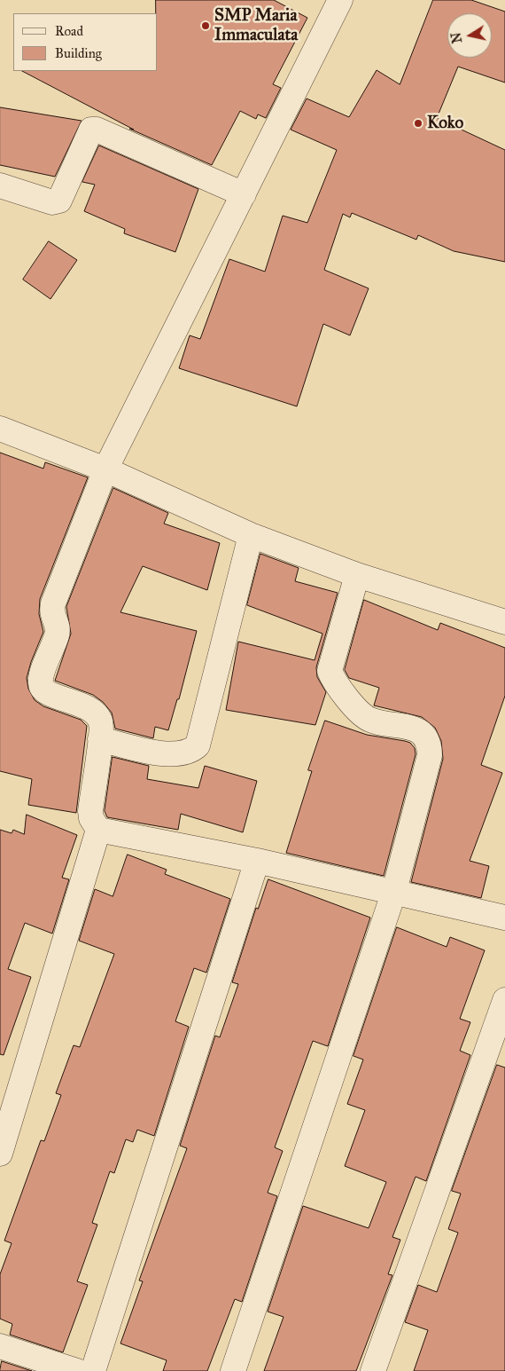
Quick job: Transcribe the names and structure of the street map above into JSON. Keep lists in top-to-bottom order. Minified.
{"places":["SMP Maria Immaculata","Koko"],"legend":["Road","Building"],"north":"left"}
